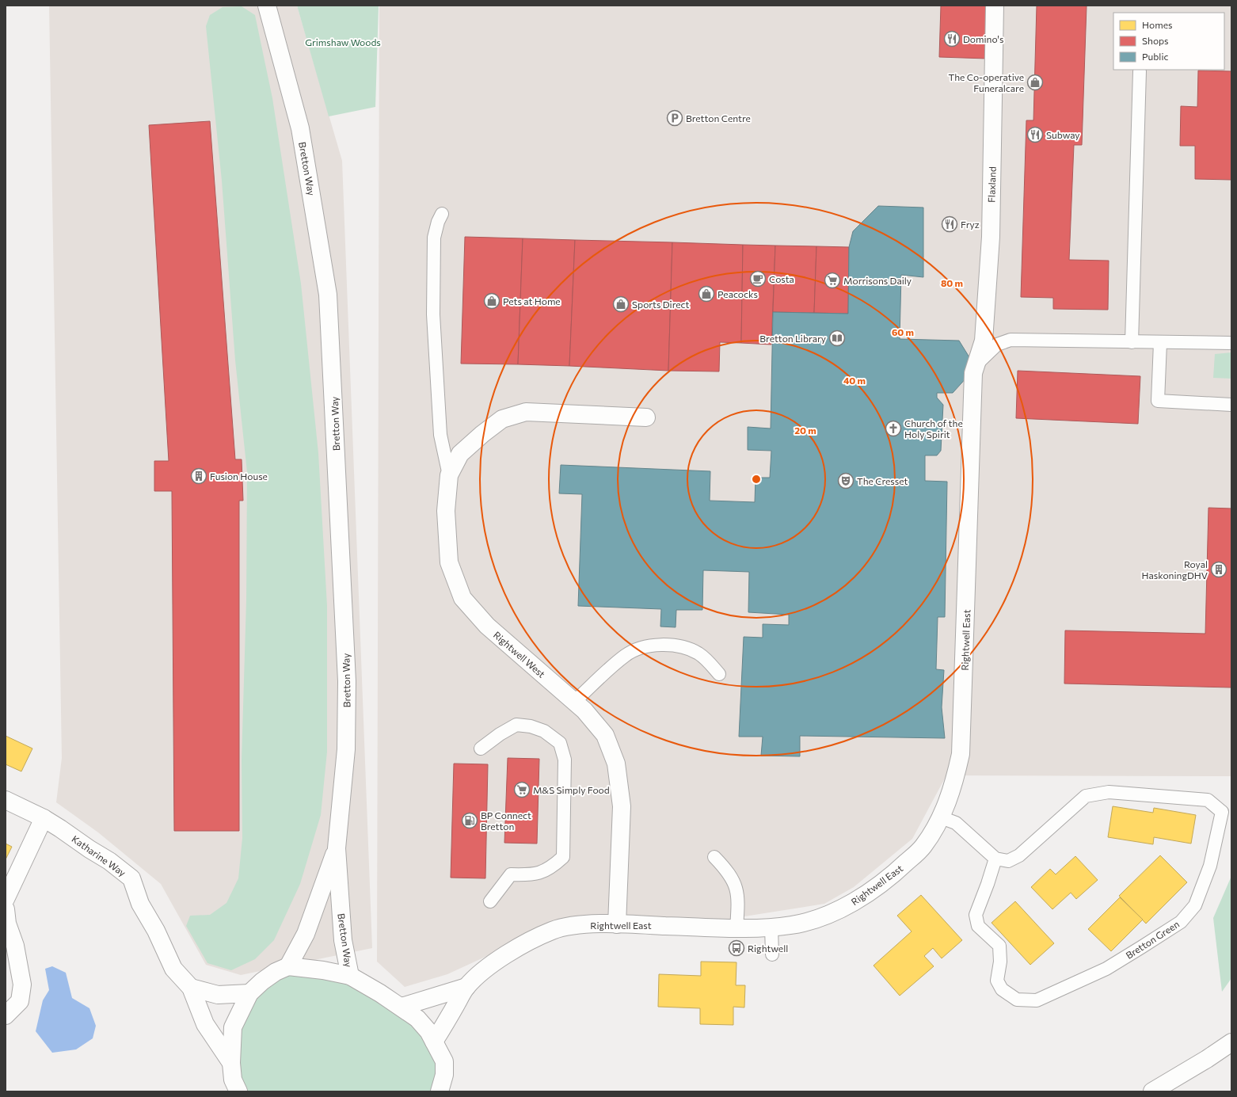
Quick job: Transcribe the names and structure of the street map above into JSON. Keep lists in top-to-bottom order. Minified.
{"streets":{"street":["Bretton Way","Flaxland","Rightwell East","Rightwell West","Katharine Way"],"lane":["Bretton Green"]},"crossings":[["Flaxland","Rightwell East"],["Rightwell East","Rightwell West"]],"parks":["Grimshaw Woods"],"places":{"restaurant":["Domino's","Subway","Fryz"],"shop":["The Co-operative Funeralcare","Peacocks","Pets at Home","Sports Direct"],"parking":["Bretton Centre"],"cafe":["Costa"],"supermarket":["Morrisons Daily","M&S Simply Food"],"library":["Bretton Library"],"church":["Church of the Holy Spirit"],"building":["Fusion House","Royal HaskoningDHV"],"theatre":["The Cresset"],"fuel station":["BP Connect Bretton"],"bus stop":["Rightwell"]},"legend":["Homes","Shops","Public"],"rings":["80 m","60 m","40 m","20 m"]}
